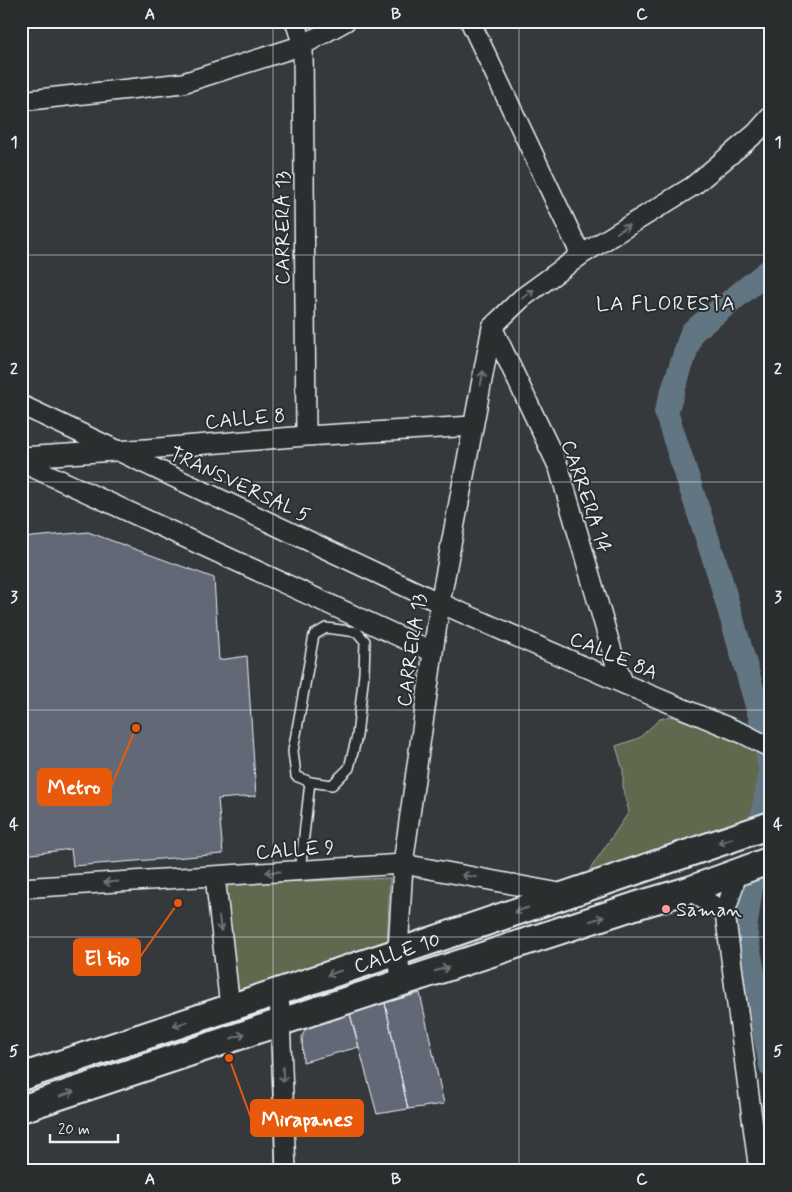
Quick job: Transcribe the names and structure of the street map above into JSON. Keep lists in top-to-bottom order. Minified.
{"streets":{"main road":["CALLE 10"],"street":["CARRERA 13","CALLE 8","TRANSVERSAL 5","CARRERA 14","CALLE 8A","CALLE 9"]},"crossings":[["CARRERA 13","CALLE 8"],["CARRERA 13","TRANSVERSAL 5"],["CARRERA 13","CARRERA 14"],["CARRERA 13","CALLE 8A"],["CARRERA 13","CALLE 9"],["CARRERA 13","CALLE 10"],["CALLE 8","TRANSVERSAL 5"],["TRANSVERSAL 5","CALLE 8A"],["CARRERA 14","CALLE 8A"],["CALLE 9","CALLE 10"]],"one_way":["CALLE 9"],"districts":["LA FLORESTA"],"places":["Metro","El tio","Saman","Mirapanes"],"scale_bar":"20 m","grid":{"columns":["A","B","C"],"rows":["1","2","3","4","5"]}}
